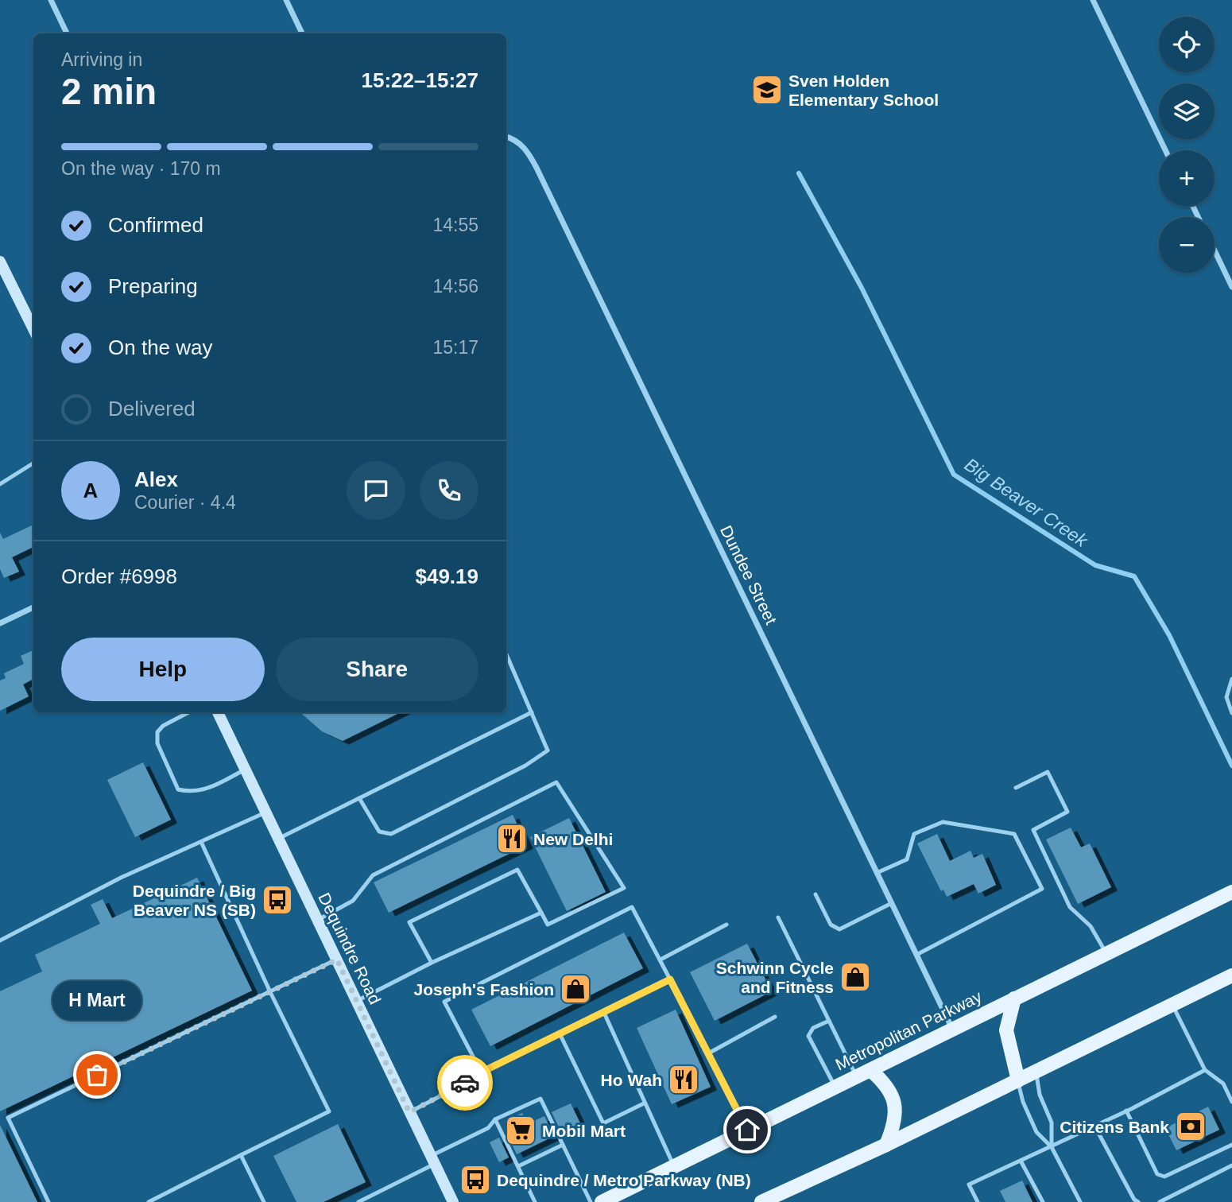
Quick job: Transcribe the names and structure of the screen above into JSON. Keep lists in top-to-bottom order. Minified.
{"streets":{"main road":["Dequindre Road","Metropolitan Parkway"],"street":["Dundee Street"]},"crossings":[["Dundee Street","Metropolitan Parkway"]],"water":["Big Beaver Creek"],"places":{"school or university":["Sven Holden Elementary School"],"restaurant":["New Delhi","Ho Wah"],"bus stop":["Dequindre / Big Beaver NS (SB)","Dequindre / Metro Parkway (NB)"],"shop":["Schwinn Cycle and Fitness","Joseph's Fashion"],"other":["H Mart"],"bank":["Citizens Bank"],"supermarket":["Mobil Mart"]},"page":{"map_buttons":["+","−"],"heading":["2 min","Arriving in","15:22–15:27"],"panel":["Alex","Courier · 4.4","Order #6998","$49.19"],"bar":"On the way · 170 m","list":[["Confirmed","14:55"],["Preparing","14:56"],["On the way","15:17"],"Delivered"],"round":"A","buttons":["Help","Share"],"bubble":"H Mart"}}
